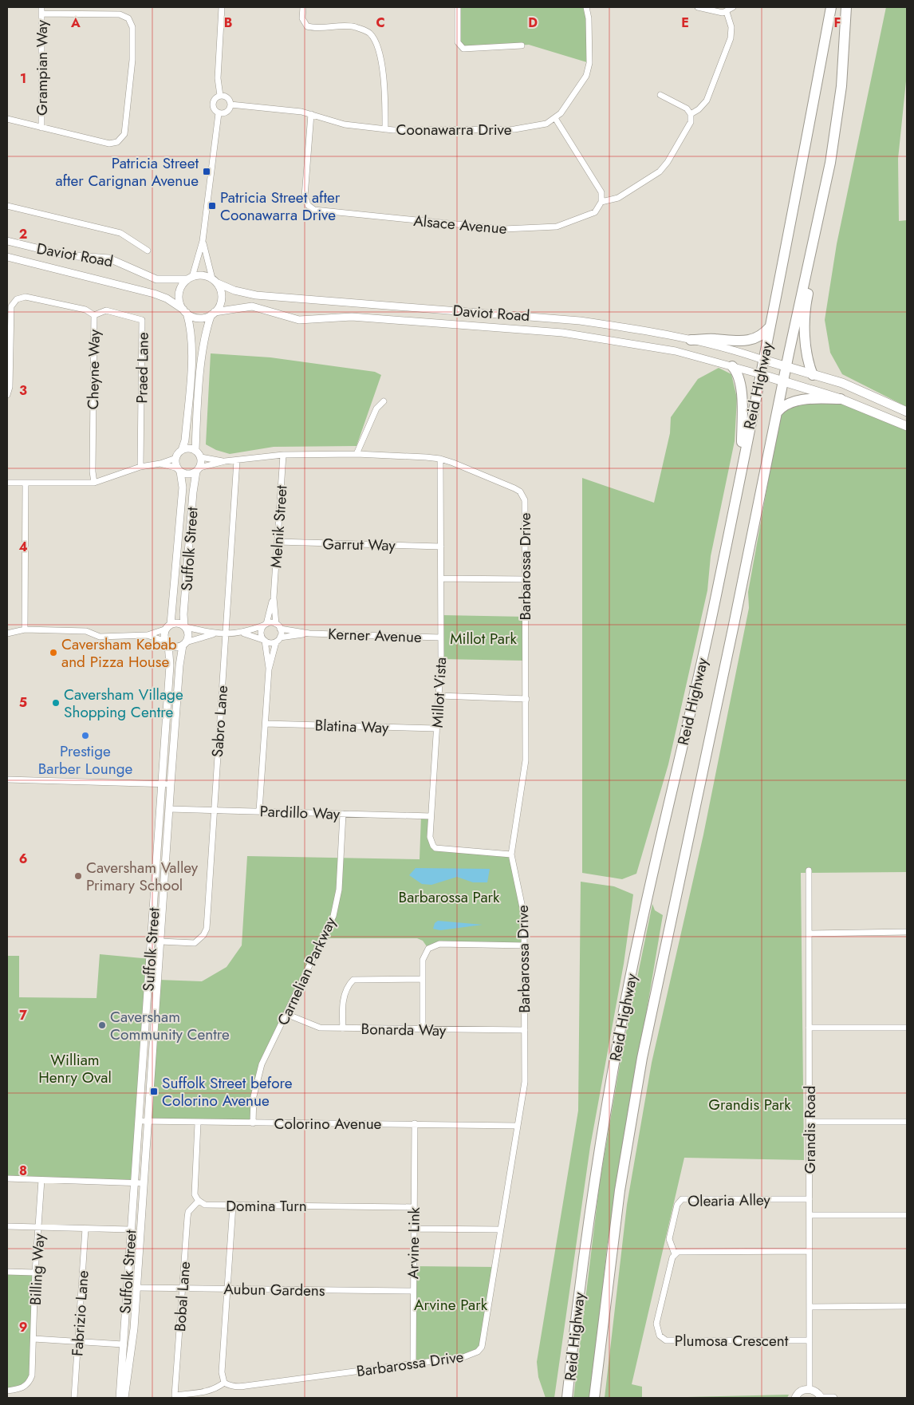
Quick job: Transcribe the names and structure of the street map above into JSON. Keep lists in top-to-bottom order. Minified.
{"streets":{"highway":["Reid Highway"],"street":["Grampian Way","Coonawarra Drive","Alsace Avenue","Daviot Road","Praed Lane","Cheyne Way","Melnik Street","Garrut Way","Suffolk Street","Barbarossa Drive","Kerner Avenue","Millot Vista","Sabro Lane","Blatina Way","Pardillo Way","Carnelian Parkway","Bonarda Way","Colorino Avenue","Grandis Road","Olearia Alley","Domina Turn","Arvine Link","Billing Way","Aubun Gardens","Bobal Lane","Fabrizio Lane","Plumosa Crescent"]},"crossings":[["Coonawarra Drive","Alsace Avenue"],["Daviot Road","Reid Highway"],["Praed Lane","Cheyne Way"],["Melnik Street","Garrut Way"],["Melnik Street","Barbarossa Drive"],["Melnik Street","Kerner Avenue"],["Garrut Way","Millot Vista"],["Suffolk Street","Barbarossa Drive"],["Suffolk Street","Sabro Lane"],["Suffolk Street","Pardillo Way"],["Suffolk Street","Colorino Avenue"],["Suffolk Street","Aubun Gardens"],["Barbarossa Drive","Millot Vista"],["Barbarossa Drive","Sabro Lane"],["Barbarossa Drive","Bonarda Way"],["Barbarossa Drive","Colorino Avenue"],["Barbarossa Drive","Arvine Link"],["Barbarossa Drive","Bobal Lane"],["Kerner Avenue","Millot Vista"],["Millot Vista","Blatina Way"],["Millot Vista","Pardillo Way"],["Sabro Lane","Pardillo Way"],["Pardillo Way","Carnelian Parkway"],["Carnelian Parkway","Bonarda Way"],["Carnelian Parkway","Colorino Avenue"],["Colorino Avenue","Arvine Link"],["Grandis Road","Olearia Alley"],["Grandis Road","Plumosa Crescent"],["Olearia Alley","Plumosa Crescent"],["Domina Turn","Arvine Link"],["Domina Turn","Bobal Lane"],["Arvine Link","Aubun Gardens"],["Aubun Gardens","Bobal Lane"]],"parks":["Millot Park","Barbarossa Park","William Henry Oval","Grandis Park","Arvine Park"],"places":{"transit":["Patricia Street after Carignan Avenue","Patricia Street after Coonawarra Drive","Suffolk Street before Colorino Avenue"],"other":["Caversham Kebab and Pizza House","Caversham Village Shopping Centre","Prestige Barber Lounge","Caversham Valley Primary School","Caversham Community Centre"]},"grid":{"columns":["A","B","C","D","E","F"],"rows":["1","2","3","4","5","6","7","8","9"]}}
